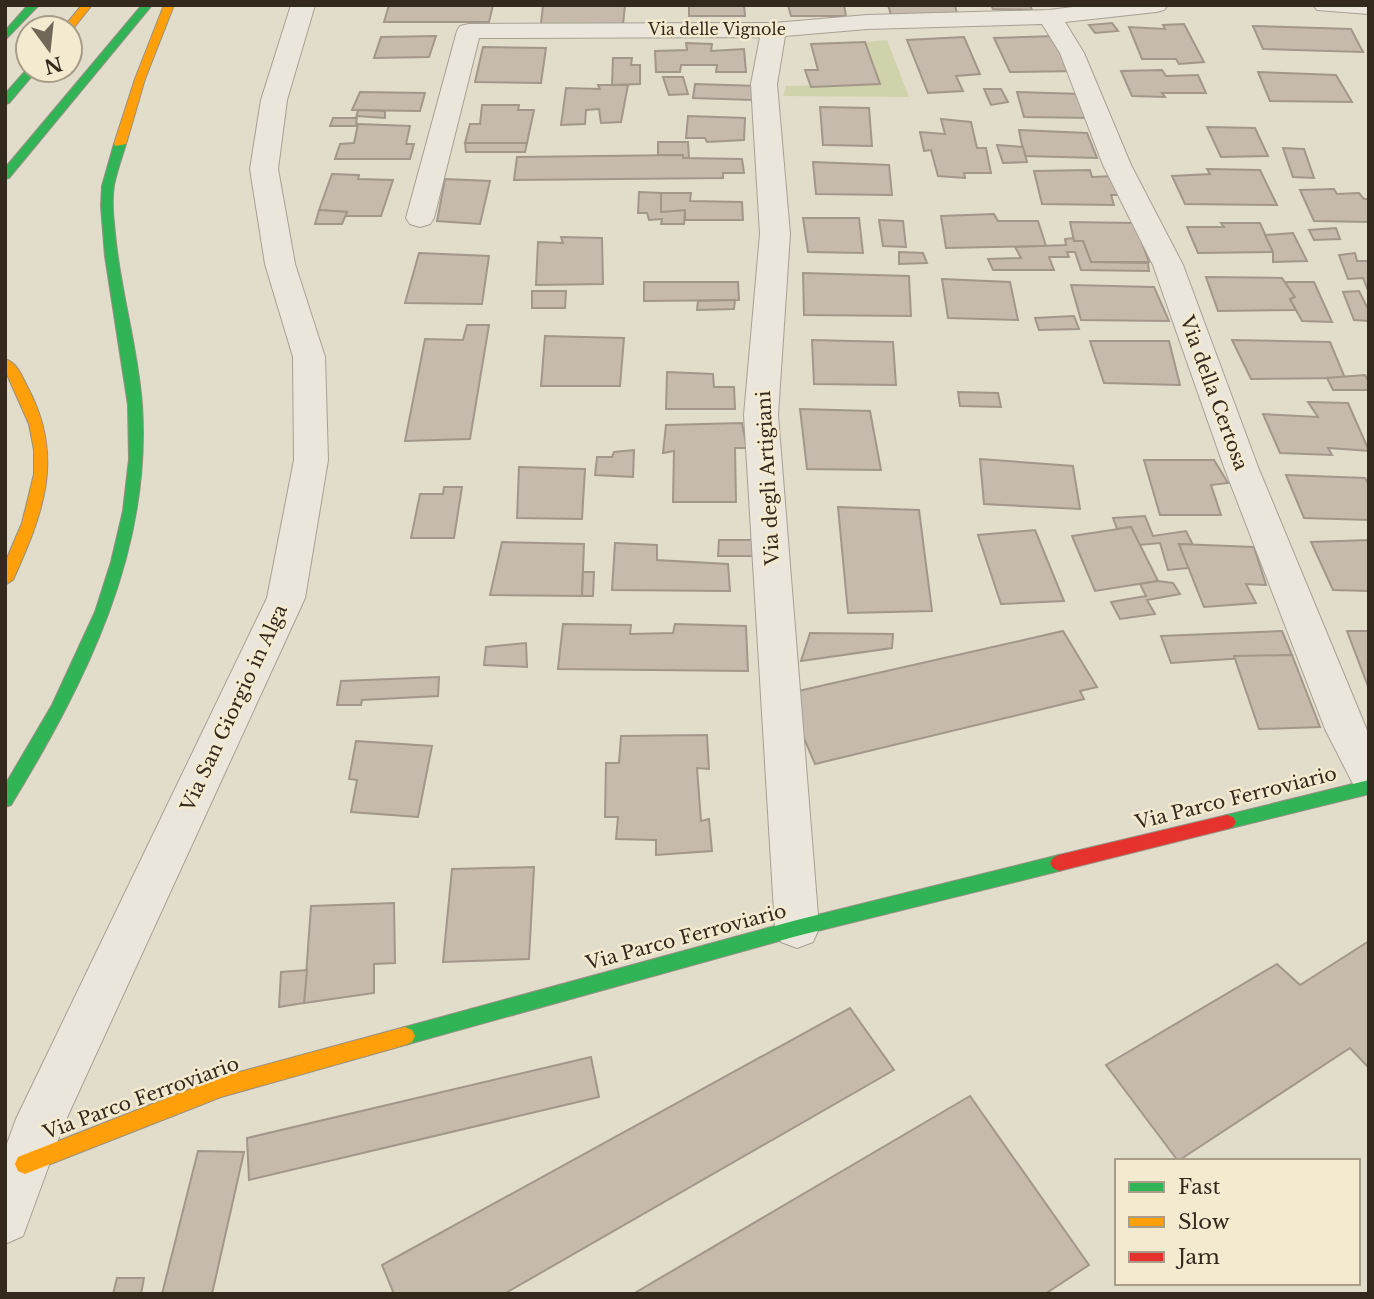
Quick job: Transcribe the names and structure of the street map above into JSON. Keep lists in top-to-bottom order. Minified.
{"streets":{"main road":["Via Parco Ferroviario"],"street":["Via delle Vignole","Via della Certosa","Via degli Artigiani","Via San Giorgio in Alga"]},"crossings":[["Via delle Vignole","Via della Certosa"],["Via delle Vignole","Via degli Artigiani"],["Via degli Artigiani","Via Parco Ferroviario"],["Via San Giorgio in Alga","Via Parco Ferroviario"]],"legend":["Fast","Slow","Jam"],"north":"bottom"}
